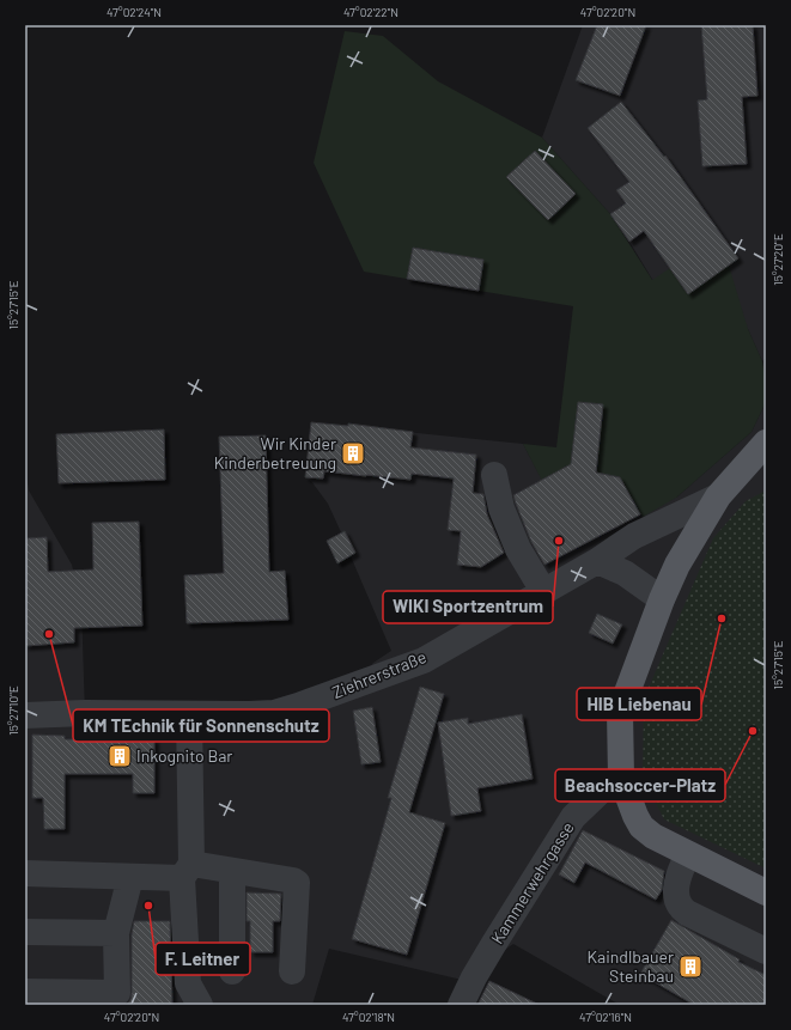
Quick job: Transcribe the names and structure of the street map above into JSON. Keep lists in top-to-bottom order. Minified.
{"streets":{"street":["Ziehrerstraße","Kammerwehrgasse"]},"places":{"building":["Wir Kinder Kinderbetreuung","Inkognito Bar","Kaindlbauer Steinbau"],"other":["WIKI Sportzentrum","HIB Liebenau","KM TEchnik für Sonnenschutz","Beachsoccer-Platz","F. Leitner"]},"coordinates":["47°02'24\"N","47°02'22\"N","47°02'20\"N","15°27'20\"E","15°27'15\"E","15°27'10\"E","47°02'18\"N","47°02'16\"N"]}
